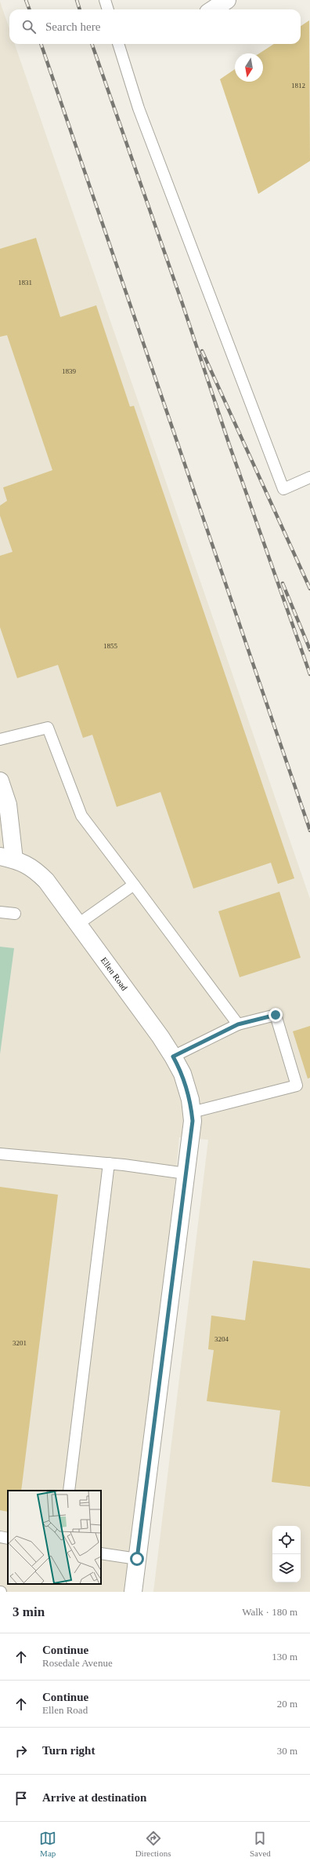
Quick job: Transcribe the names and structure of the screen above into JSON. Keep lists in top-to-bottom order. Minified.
{"streets":{"street":["Ellen Road"]},"house_numbers":["1812","1831","1839","1855","3204","3201"],"north":"bottom","page":{"search":"Search here","heading":["3 min","Walk · 180 m"],"list":[["Continue","Rosedale Avenue","130 m"],["Continue","Ellen Road","20 m"],["Turn right","30 m"],"Arrive at destination"],"nav":["Map","Directions","Saved"]}}
